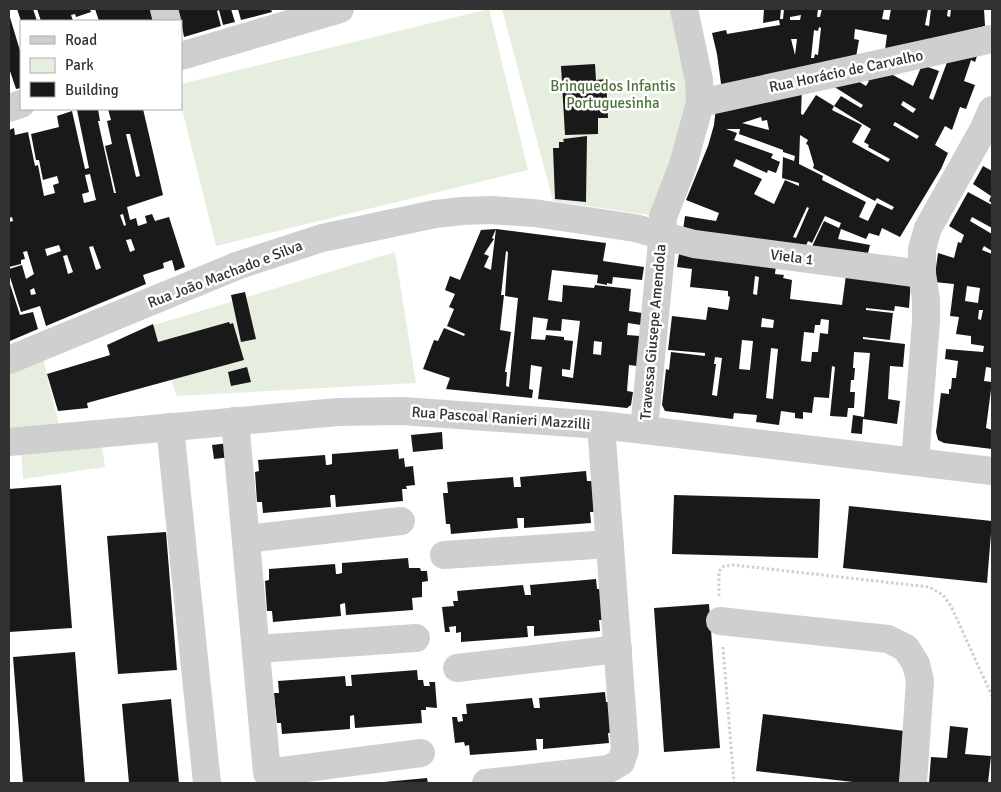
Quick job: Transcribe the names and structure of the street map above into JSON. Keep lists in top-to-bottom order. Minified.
{"streets":{"street":["Rua Horácio de Carvalho","Viela 1","Rua João Machado e Silva","Travessa Giusepe Amendola","Rua Pascoal Ranieri Mazzilli"]},"crossings":[["Viela 1","Rua João Machado e Silva"],["Viela 1","Travessa Giusepe Amendola"],["Rua João Machado e Silva","Travessa Giusepe Amendola"],["Travessa Giusepe Amendola","Rua Pascoal Ranieri Mazzilli"]],"parks":["Brinquedos Infantis Portuguesinha"],"legend":["Road","Park","Building"]}
